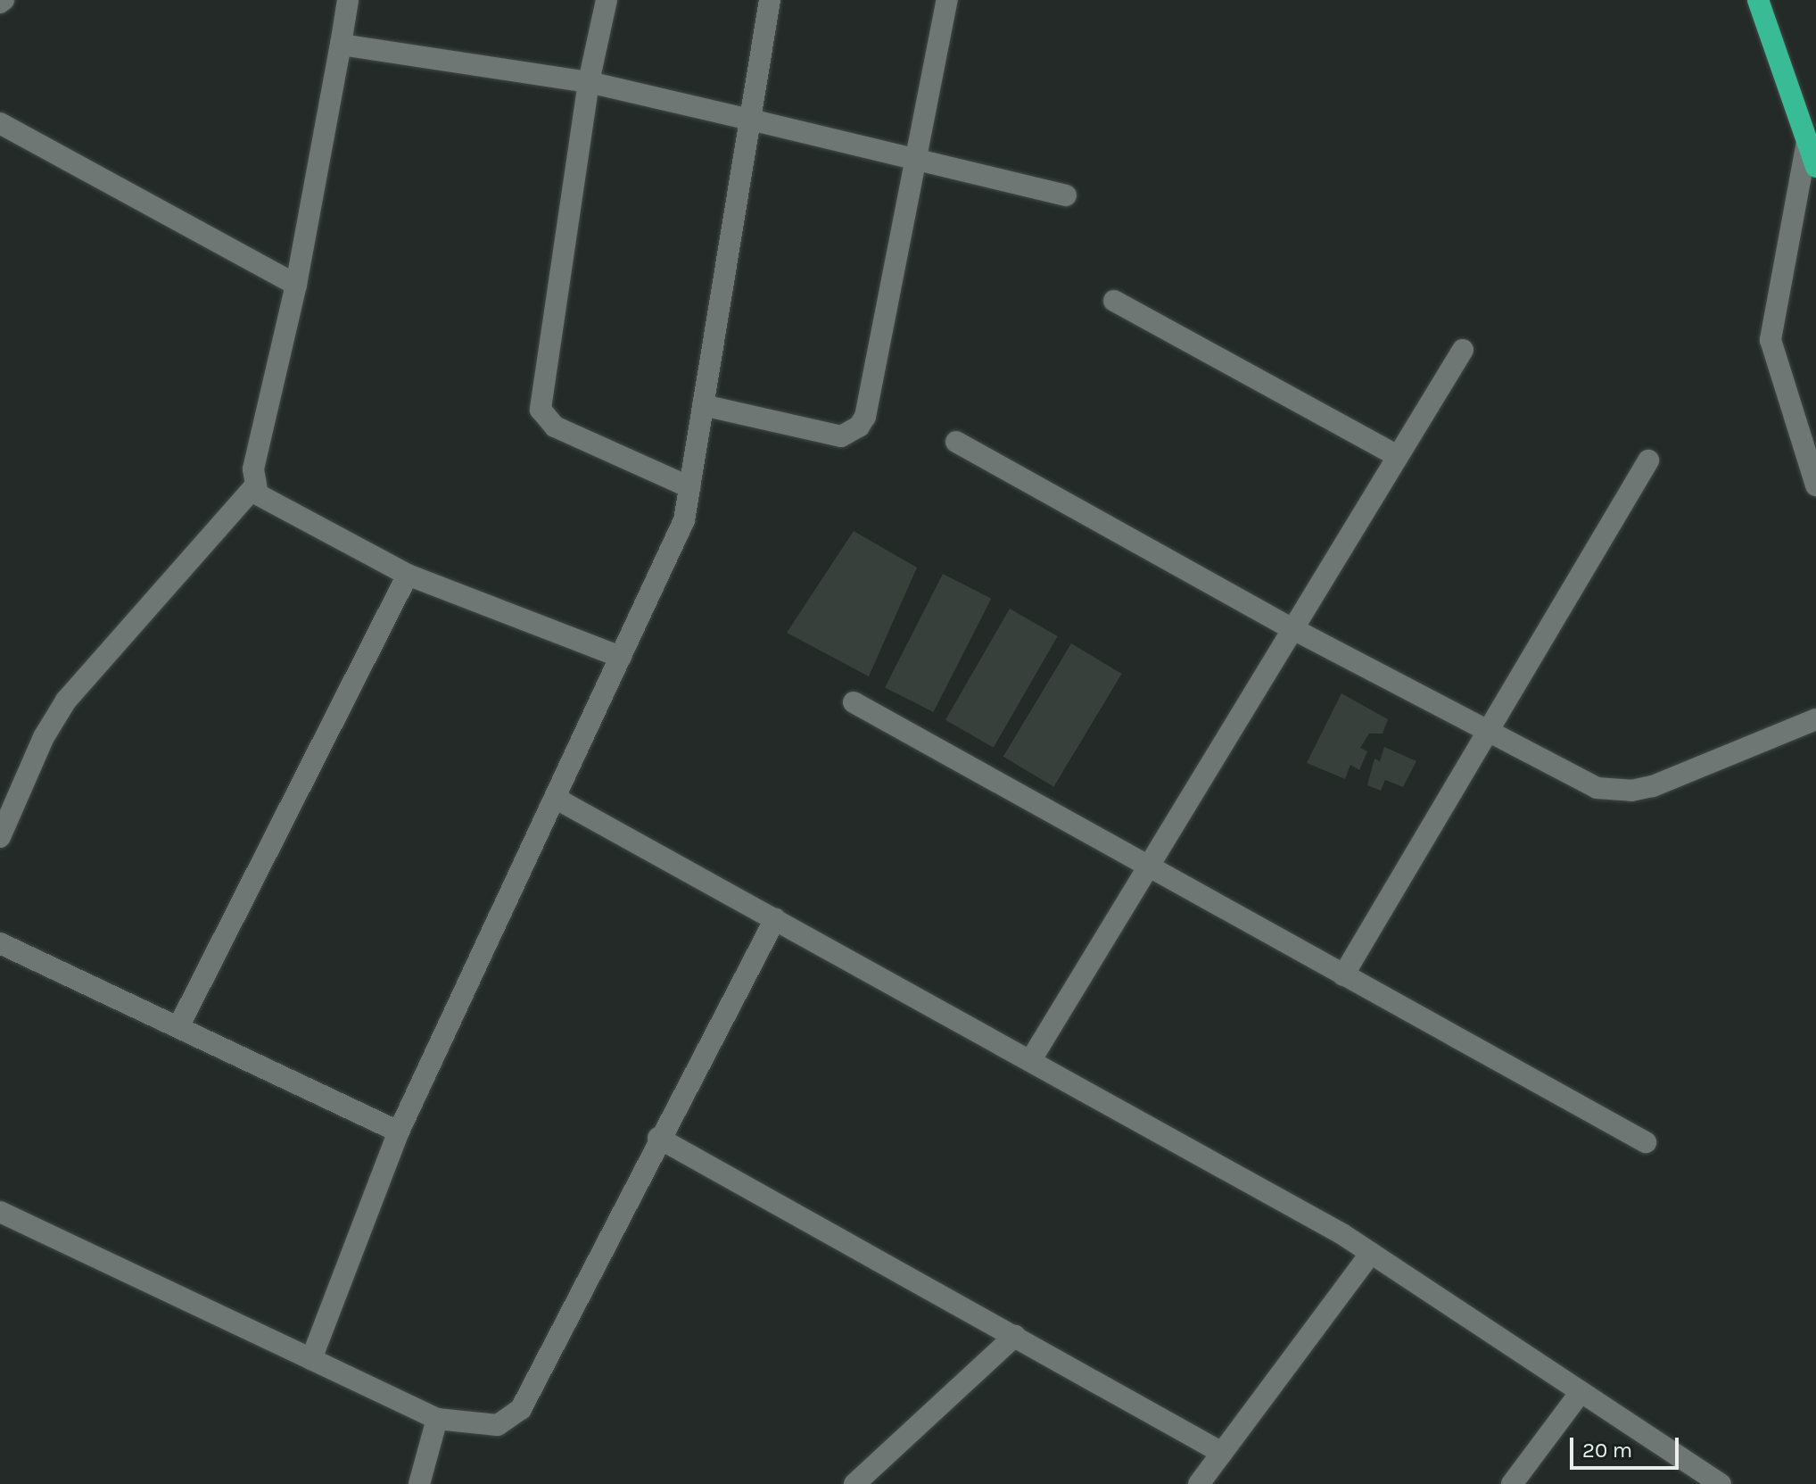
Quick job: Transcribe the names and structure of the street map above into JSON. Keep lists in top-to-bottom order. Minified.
{"scale_bar":"20 m"}
